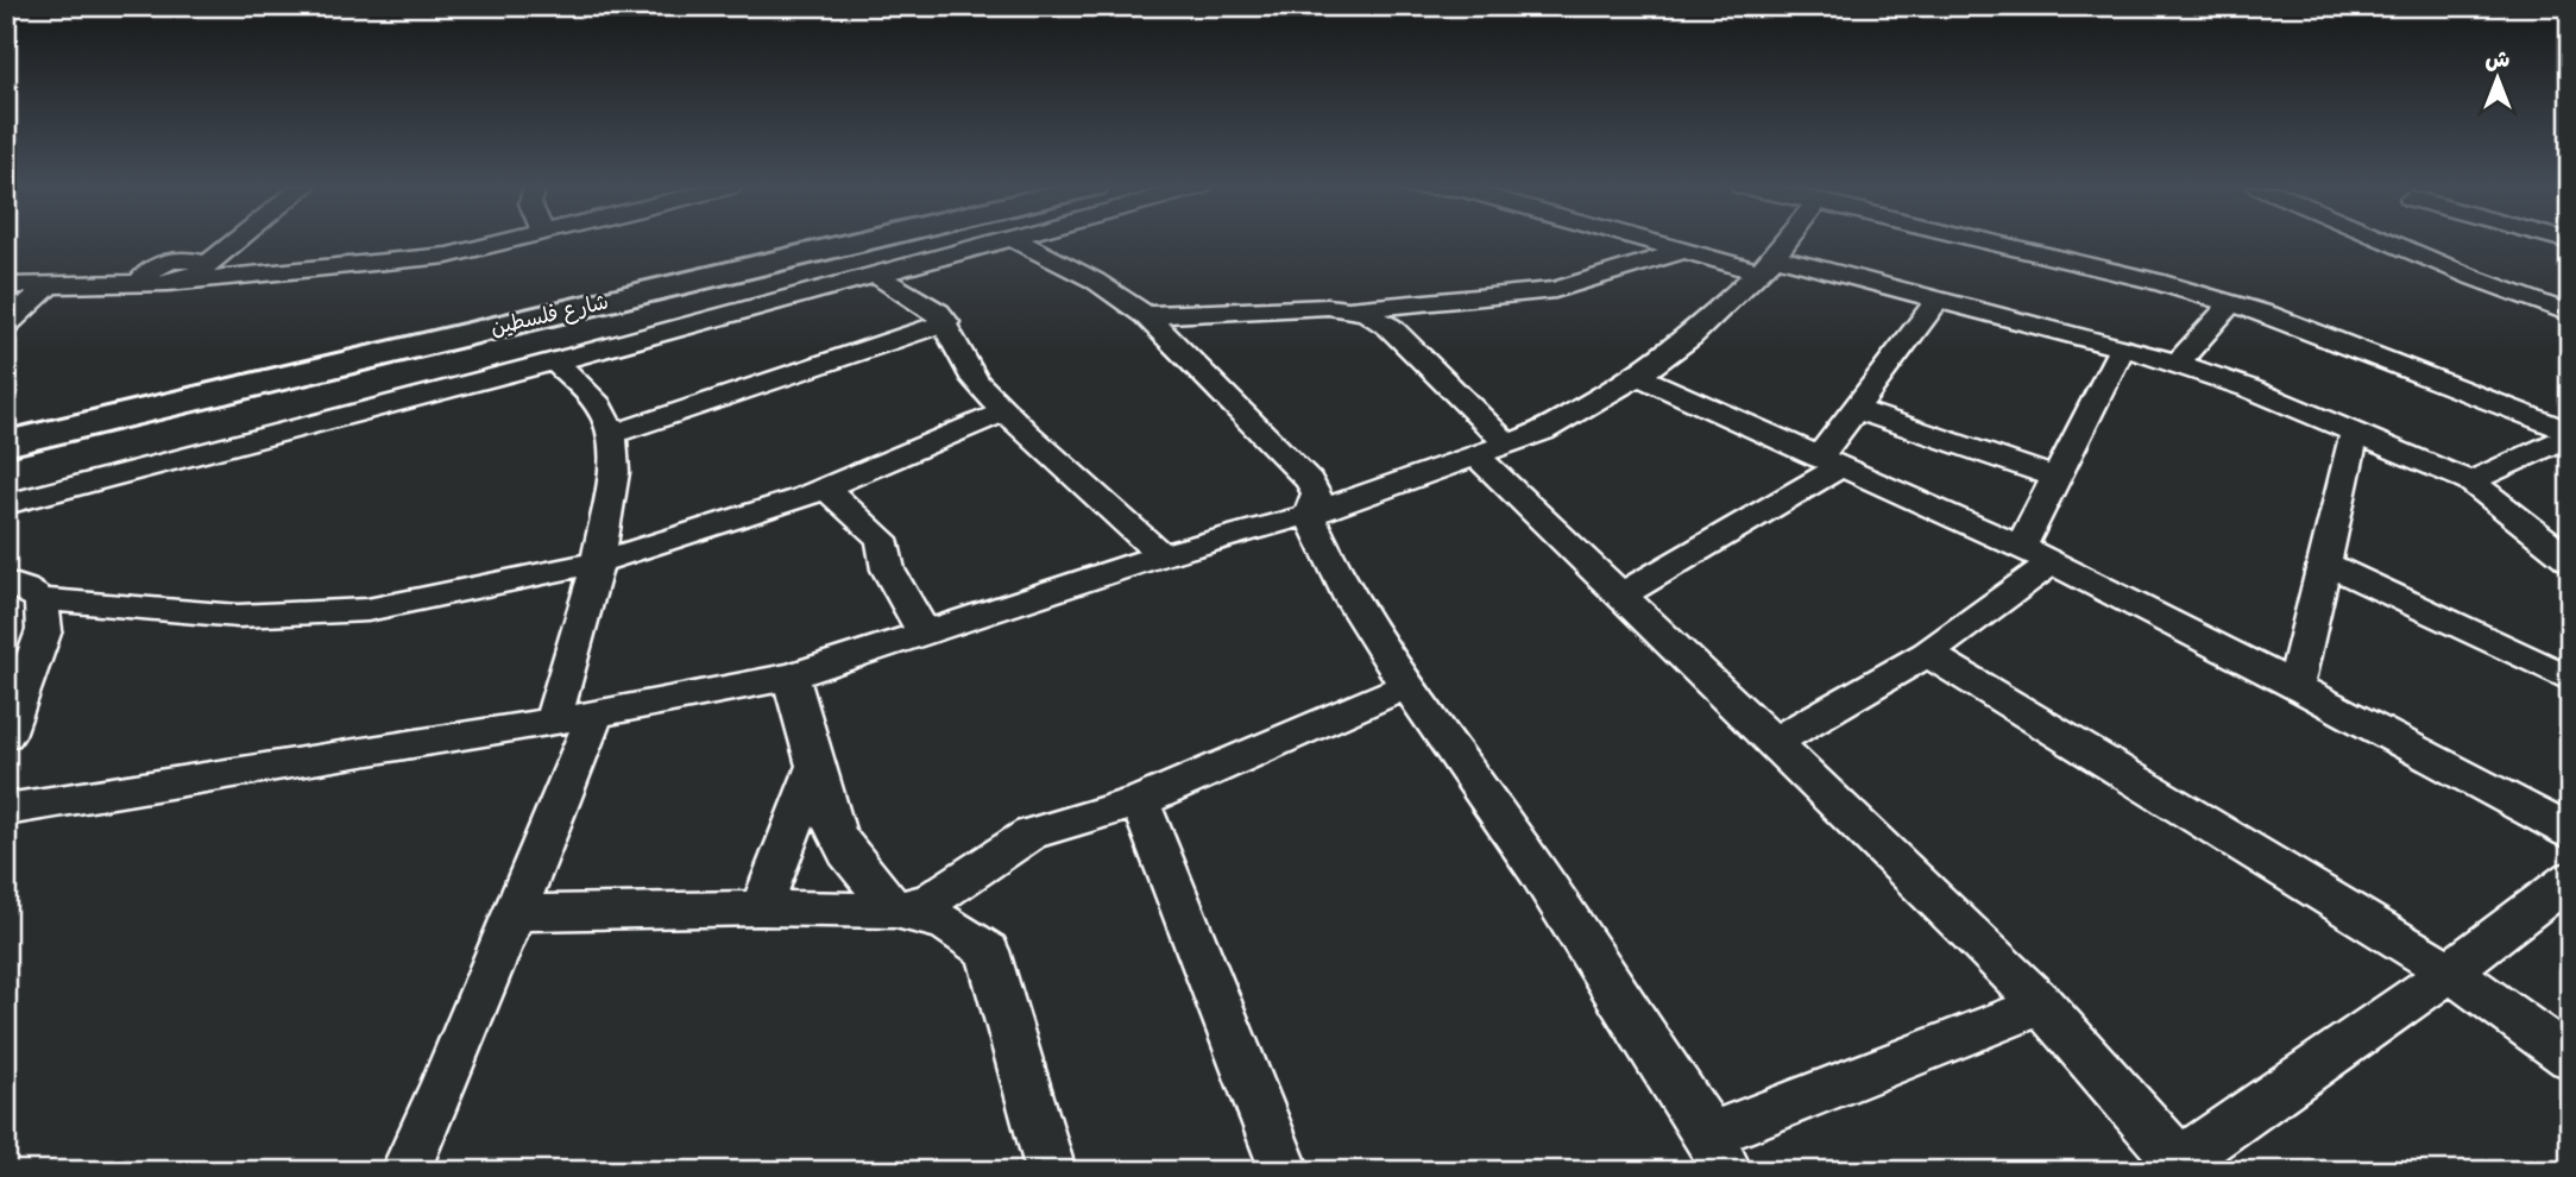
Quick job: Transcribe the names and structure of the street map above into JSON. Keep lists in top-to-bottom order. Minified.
{"streets":{"street":["شارع فلسطين"]},"north":"top"}
